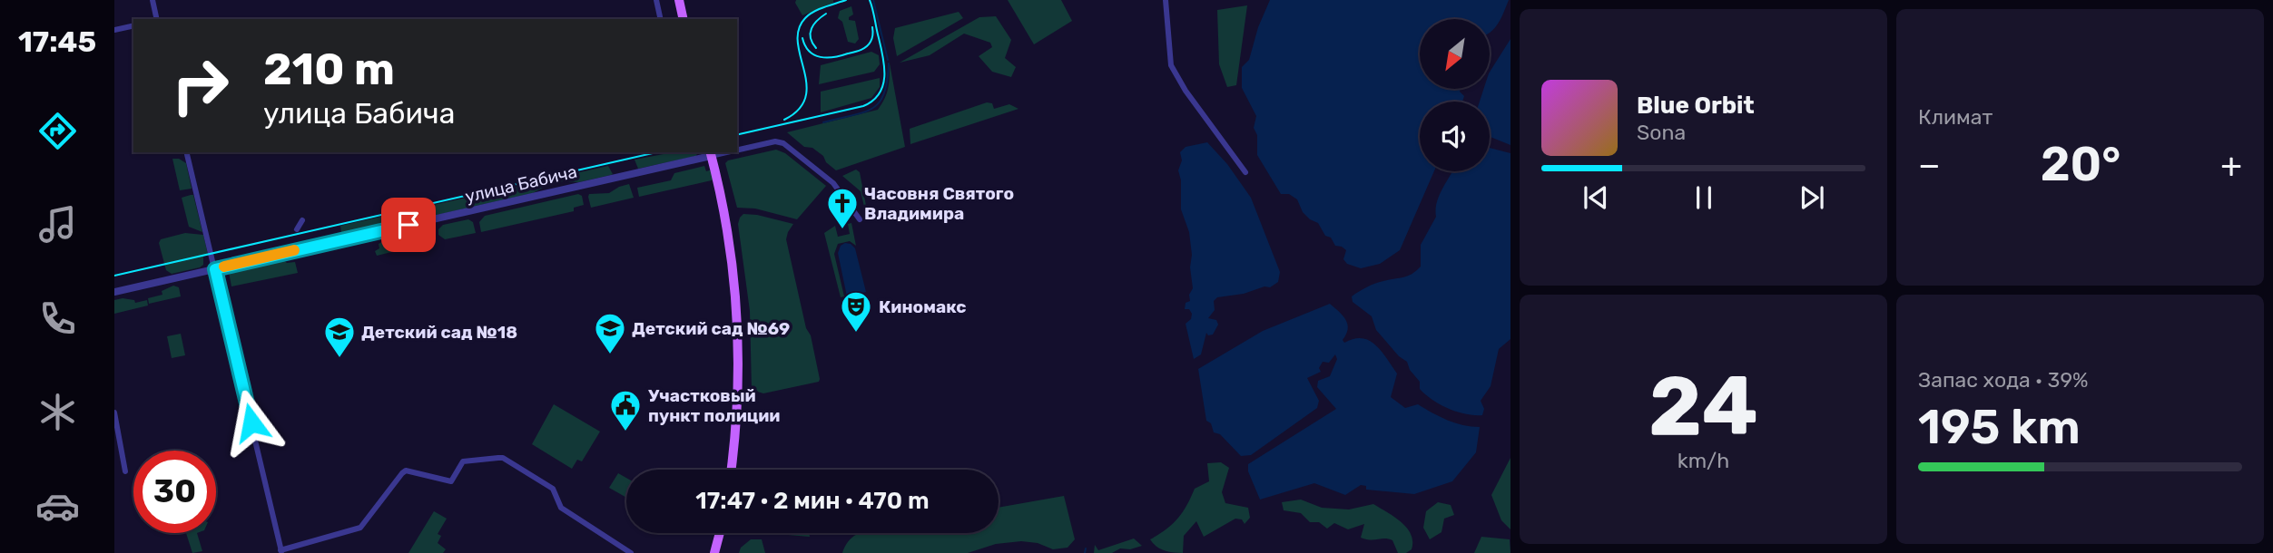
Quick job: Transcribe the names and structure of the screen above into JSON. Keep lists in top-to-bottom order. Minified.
{"streets":{"street":["улица Бабича"]},"places":{"church":["Часовня Святого Владимира"],"theatre":["Киномакс"],"school or university":["Детский сад №69","Детский сад №18"],"public building":["Участковый пункт полиции"]},"north":"bottom left","page":{"tabs":"17:45","tile":["Климат",["24","km/h"],["Запас хода · 39%","195 km"]],"turn":["210 m","улица Бабича"],"song":["Blue Orbit","Sona"],"heat":["−","20°","+"],"limit":"30","trip":"17:47 · 2 мин · 470 m"}}
